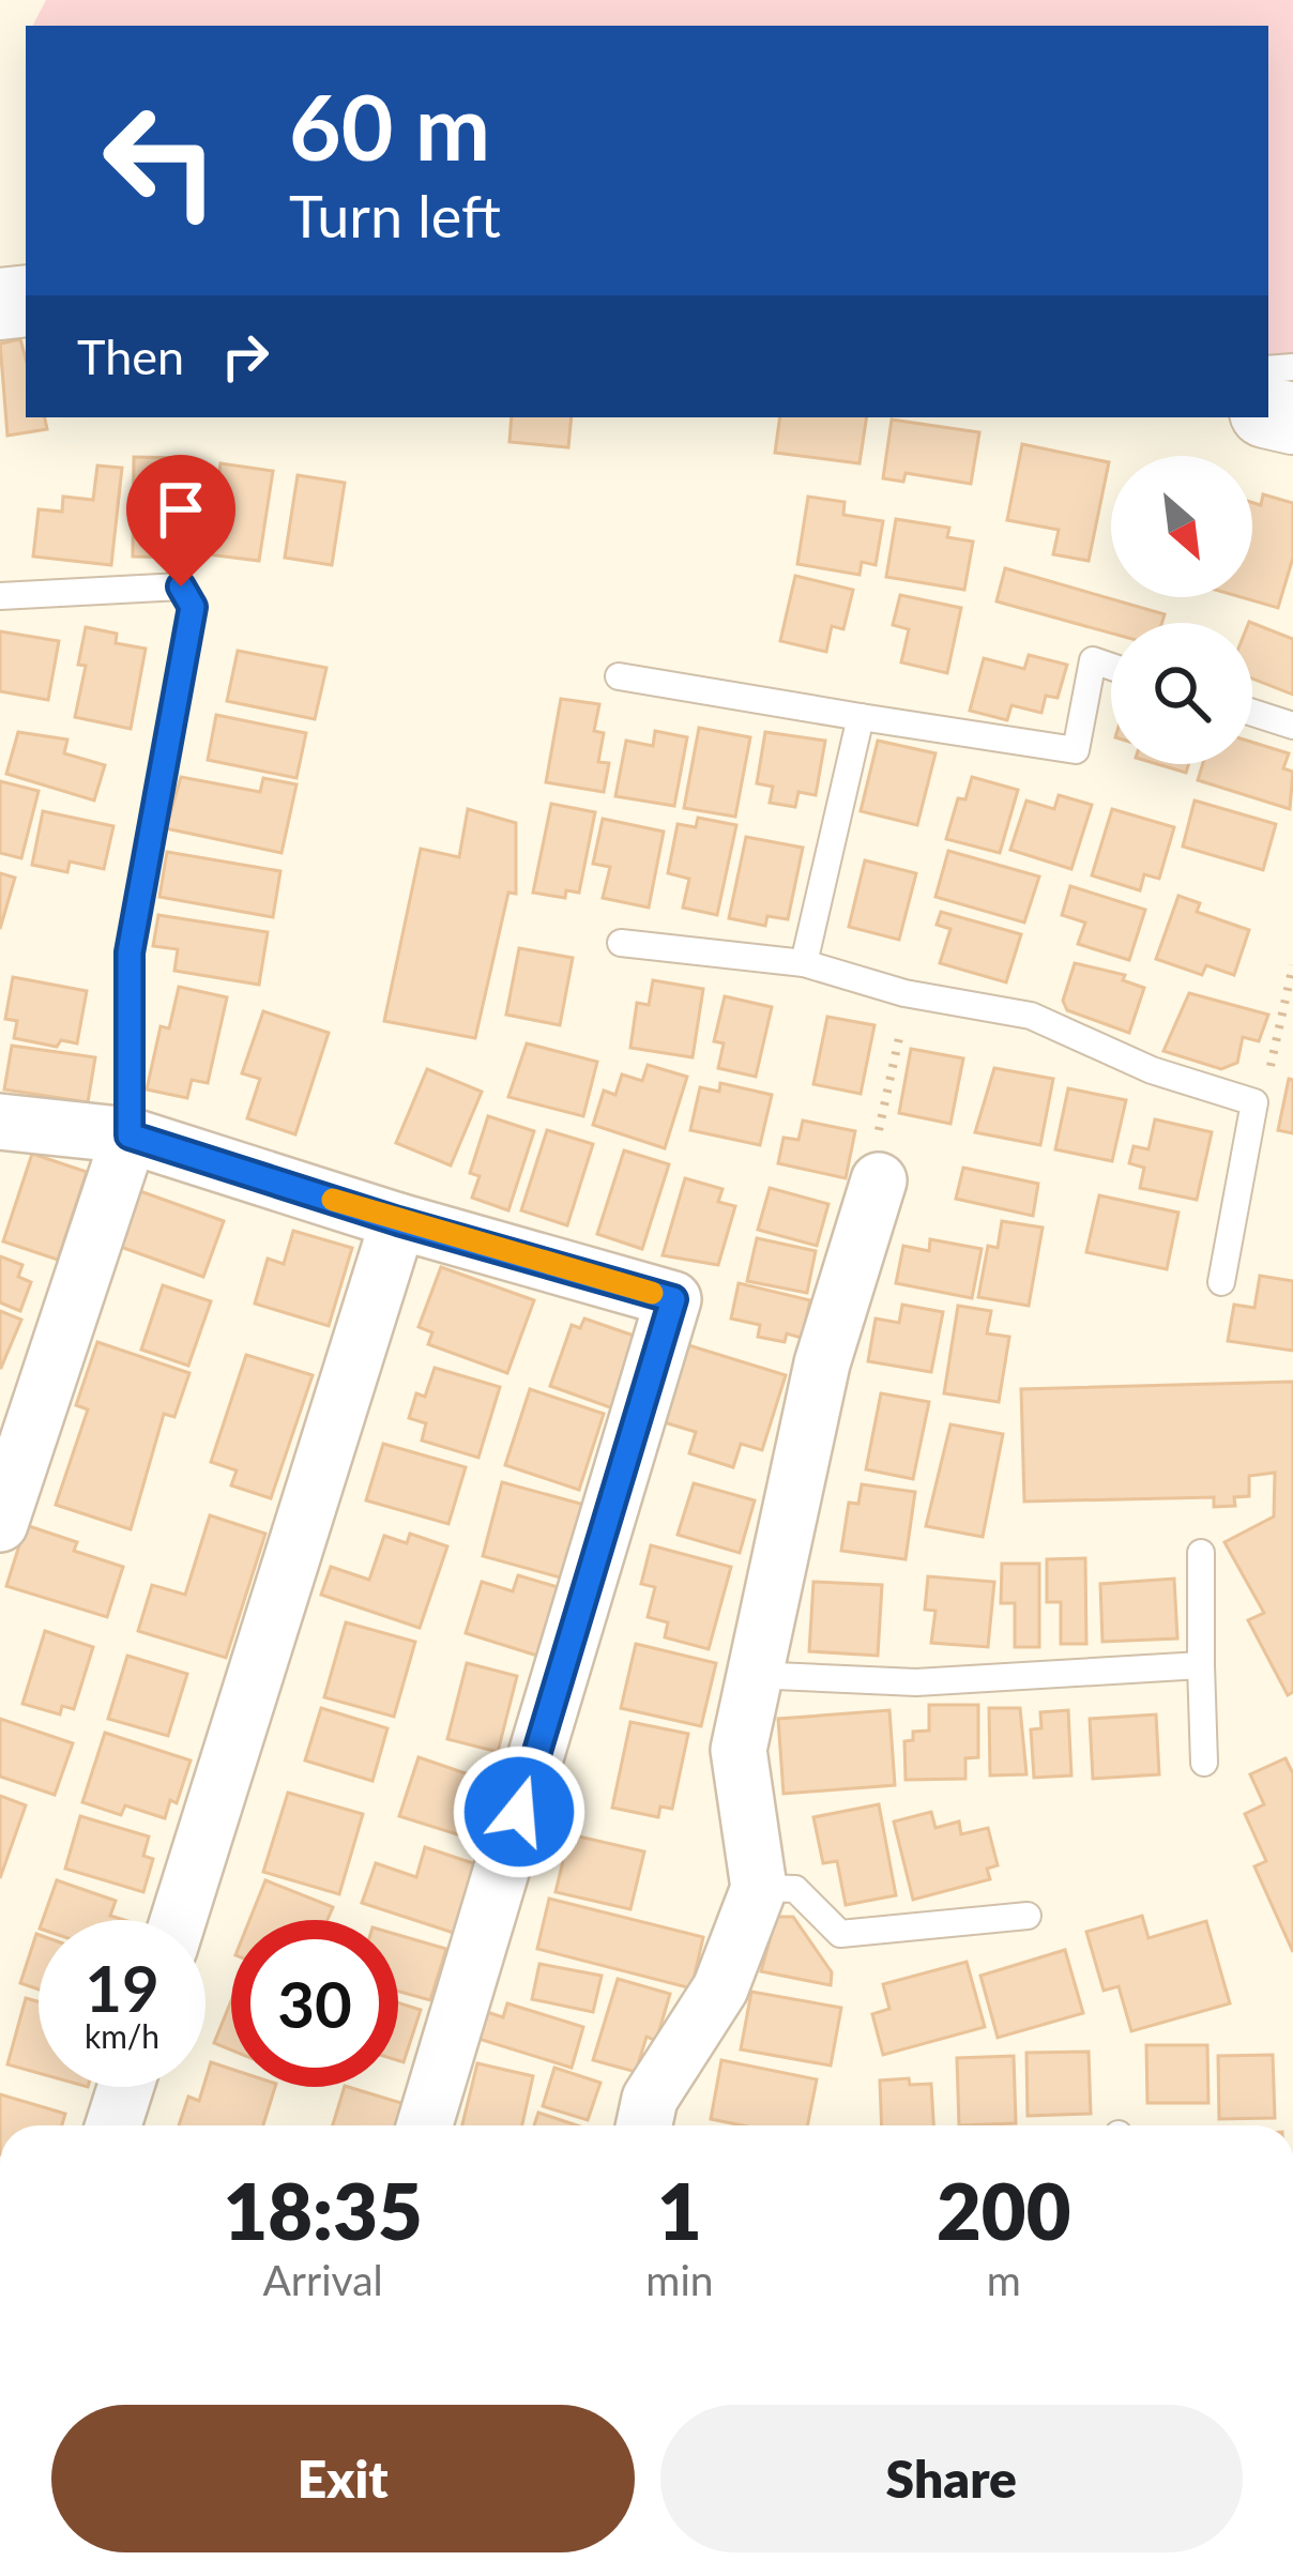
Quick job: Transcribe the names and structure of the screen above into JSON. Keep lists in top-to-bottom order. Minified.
{"north":"bottom right","page":{"turn":["60 m","Turn left"],"then":"Then","speed":"19 km/h","limit":"30","eta":["18:35","Arrival","1","min","200","m"],"buttons":["Exit","Share"]}}
